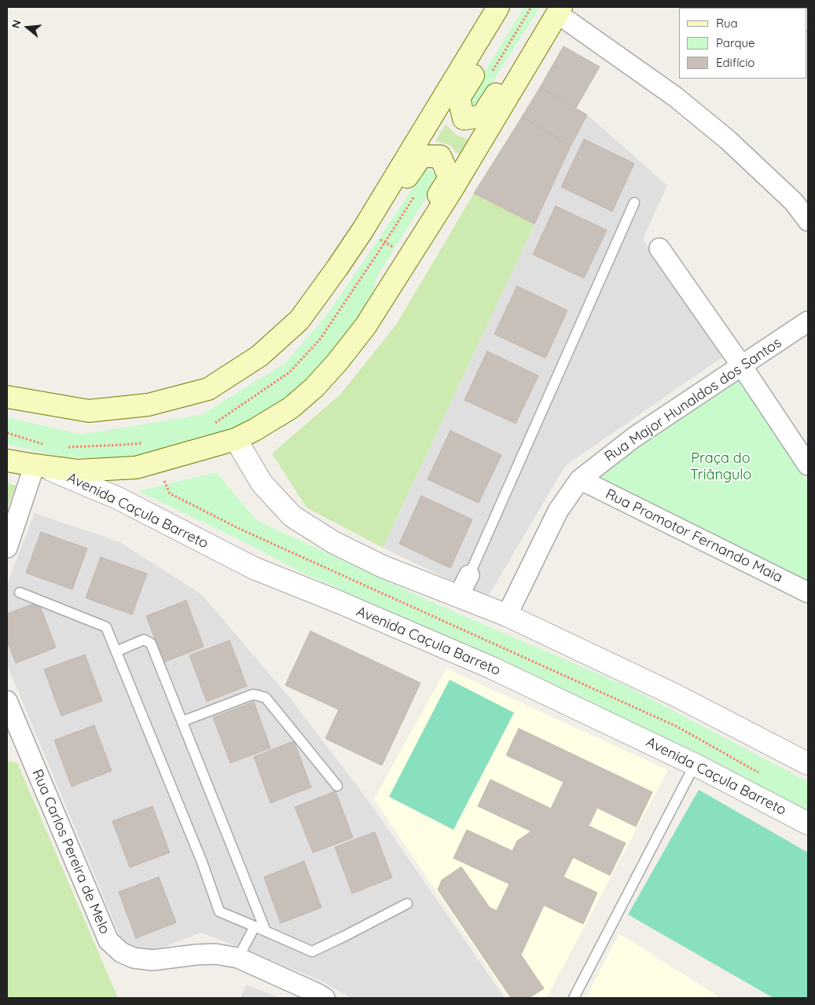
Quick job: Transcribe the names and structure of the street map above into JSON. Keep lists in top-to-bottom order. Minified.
{"streets":{"street":["Rua Major Hunaldos dos Santos","Avenida Caçula Barreto","Rua Promotor Fernando Maia","Rua Carlos Pereira de Melo"]},"crossings":[["Rua Major Hunaldos dos Santos","Rua Promotor Fernando Maia"]],"parks":["Praça do Triângulo"],"legend":["Rua","Parque","Edifício"],"north":"left"}
